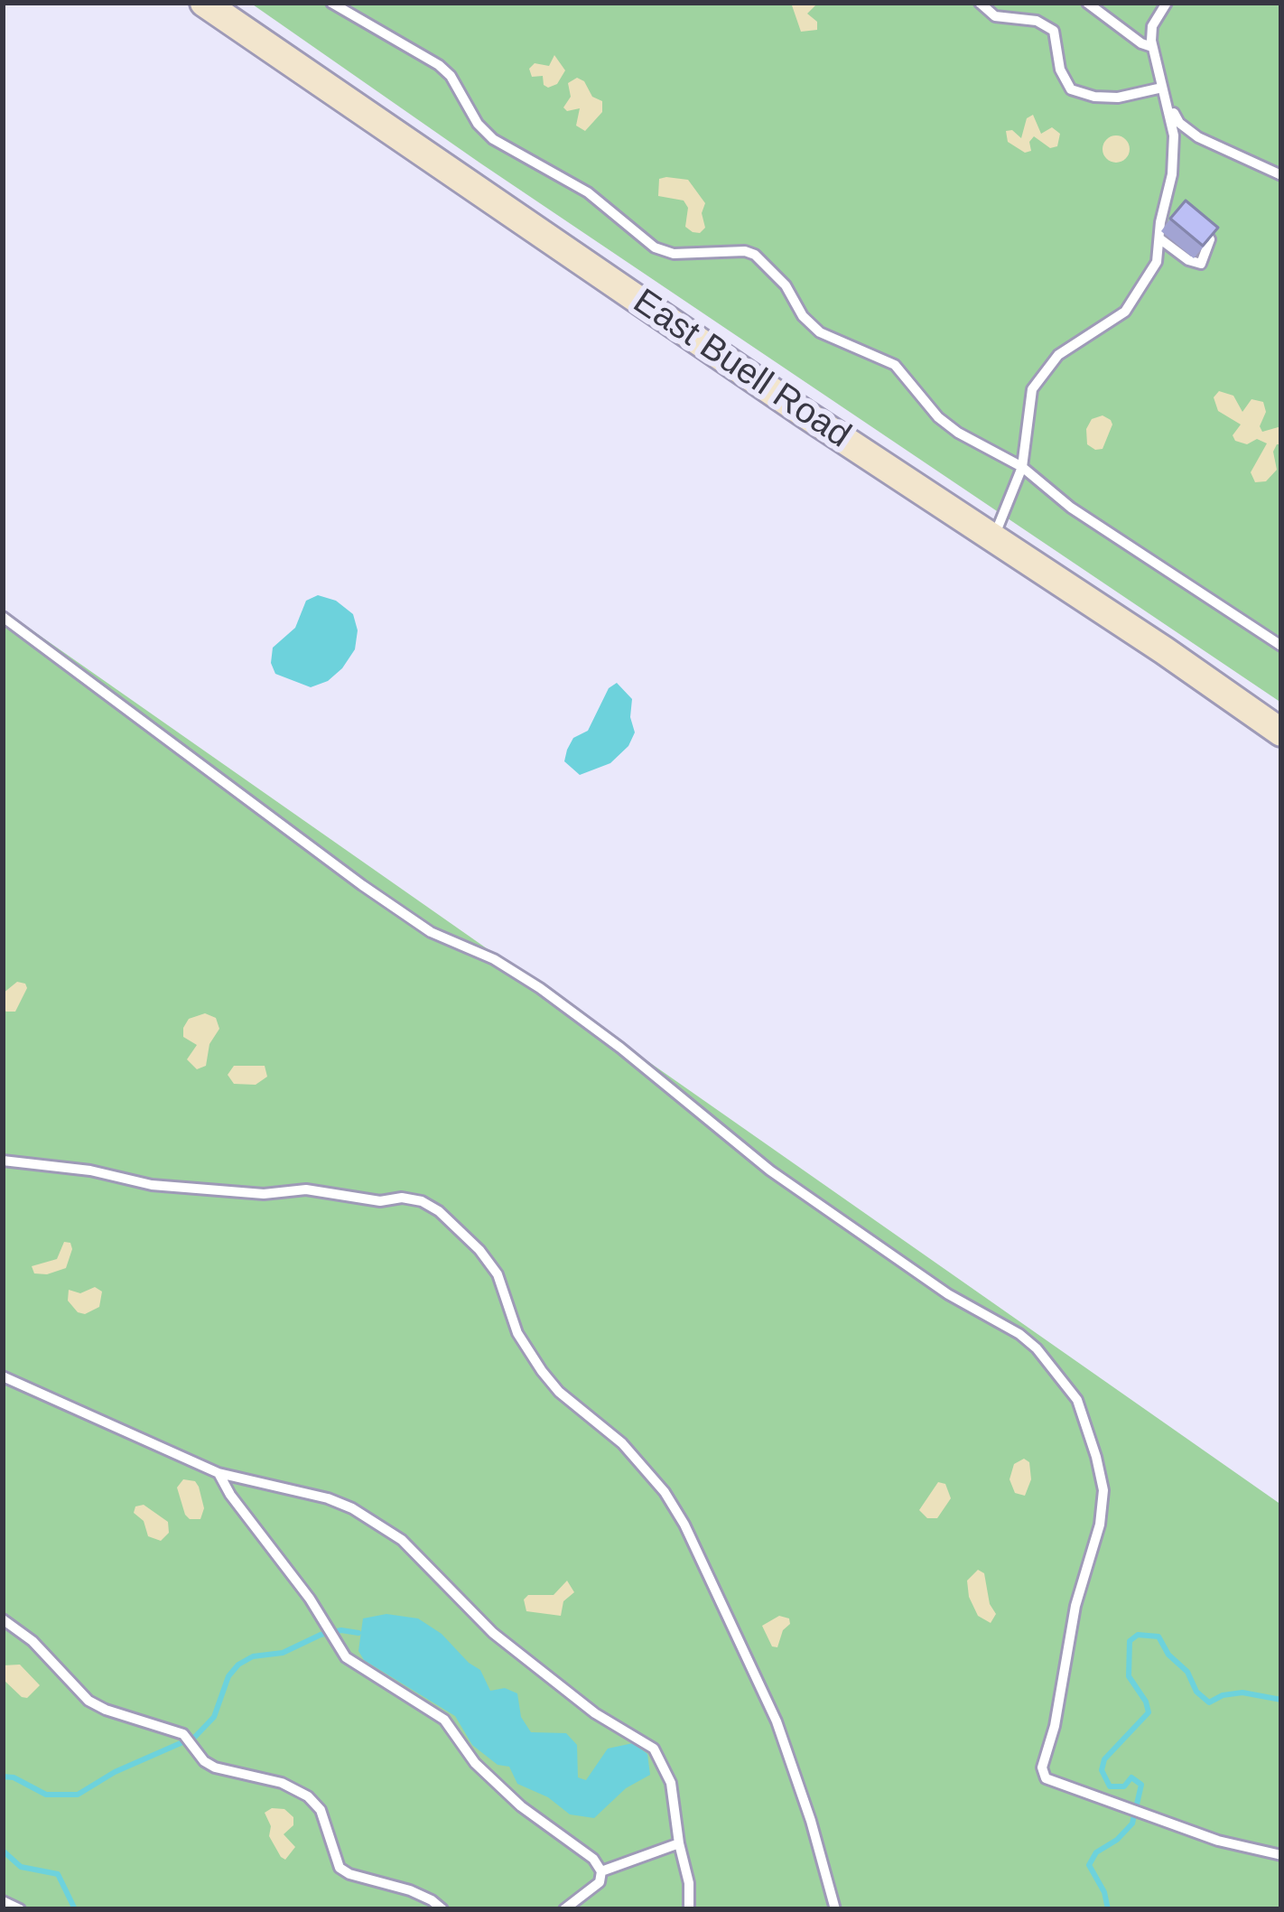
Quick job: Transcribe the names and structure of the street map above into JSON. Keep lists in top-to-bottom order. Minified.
{"streets":{"street":["East Buell Road"]}}
